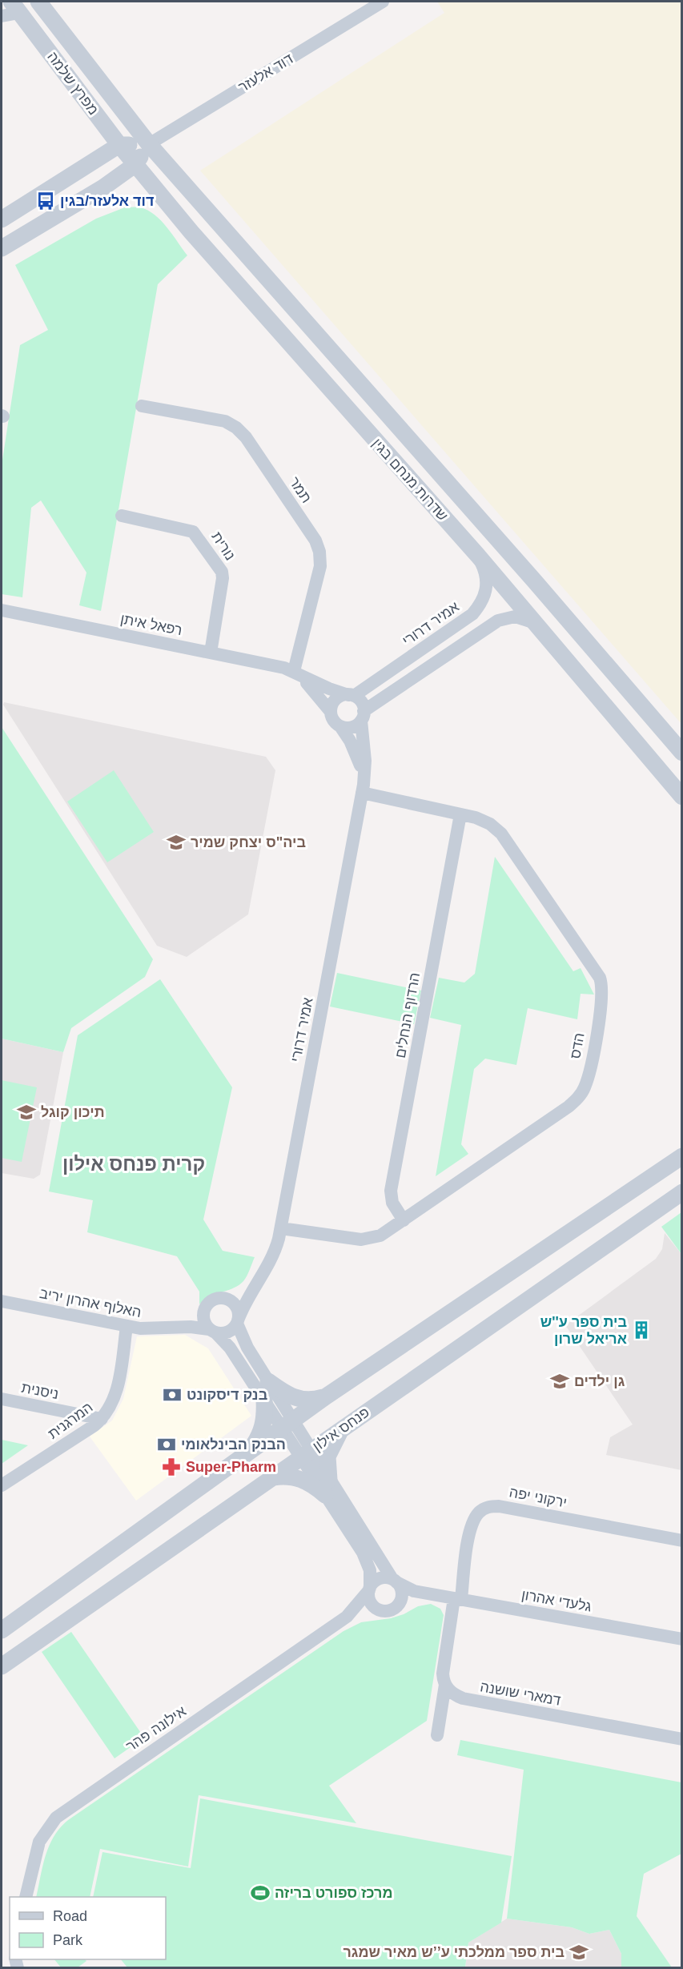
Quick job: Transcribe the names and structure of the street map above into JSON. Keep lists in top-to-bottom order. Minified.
{"streets":{"street":["דוד אלעזר","מפרץ שלמה","שדרות מנחם בגין","תמר","נורית","אמיר דרורי","רפאל איתן","הרדוף הנחלים","הדס","האלוף אהרון יריב","ניסנית","המרגנית","פנחס אילון","ירקוני יפה","גלעדי אהרון","דמארי שושנה","אילונה פהר"]},"crossings":[["דוד אלעזר","מפרץ שלמה"],["דוד אלעזר","שדרות מנחם בגין"],["מפרץ שלמה","שדרות מנחם בגין"],["שדרות מנחם בגין","אמיר דרורי"],["תמר","רפאל איתן"],["נורית","רפאל איתן"],["אמיר דרורי","רפאל איתן"],["אמיר דרורי","הדס"],["אמיר דרורי","האלוף אהרון יריב"],["הרדוף הנחלים","הדס"],["האלוף אהרון יריב","המרגנית"],["ניסנית","המרגנית"],["ירקוני יפה","גלעדי אהרון"],["גלעדי אהרון","אילונה פהר"]],"districts":["קרית פנחס אילון"],"places":{"bus stop":["דוד אלעזר/בגין"],"school or university":["ביה\"ס יצחק שמיר","תיכון קוגל","גן ילדים","בית ספר ממלכתי ע’’ש מאיר שמגר"],"building":["בית ספר ע''ש אריאל שרון"],"bank":["בנק דיסקונט","הבנק הבינלאומי"],"pharmacy":["Super-Pharm"],"sports":["מרכז ספורט בריזה"]},"legend":["Road","Park"]}
